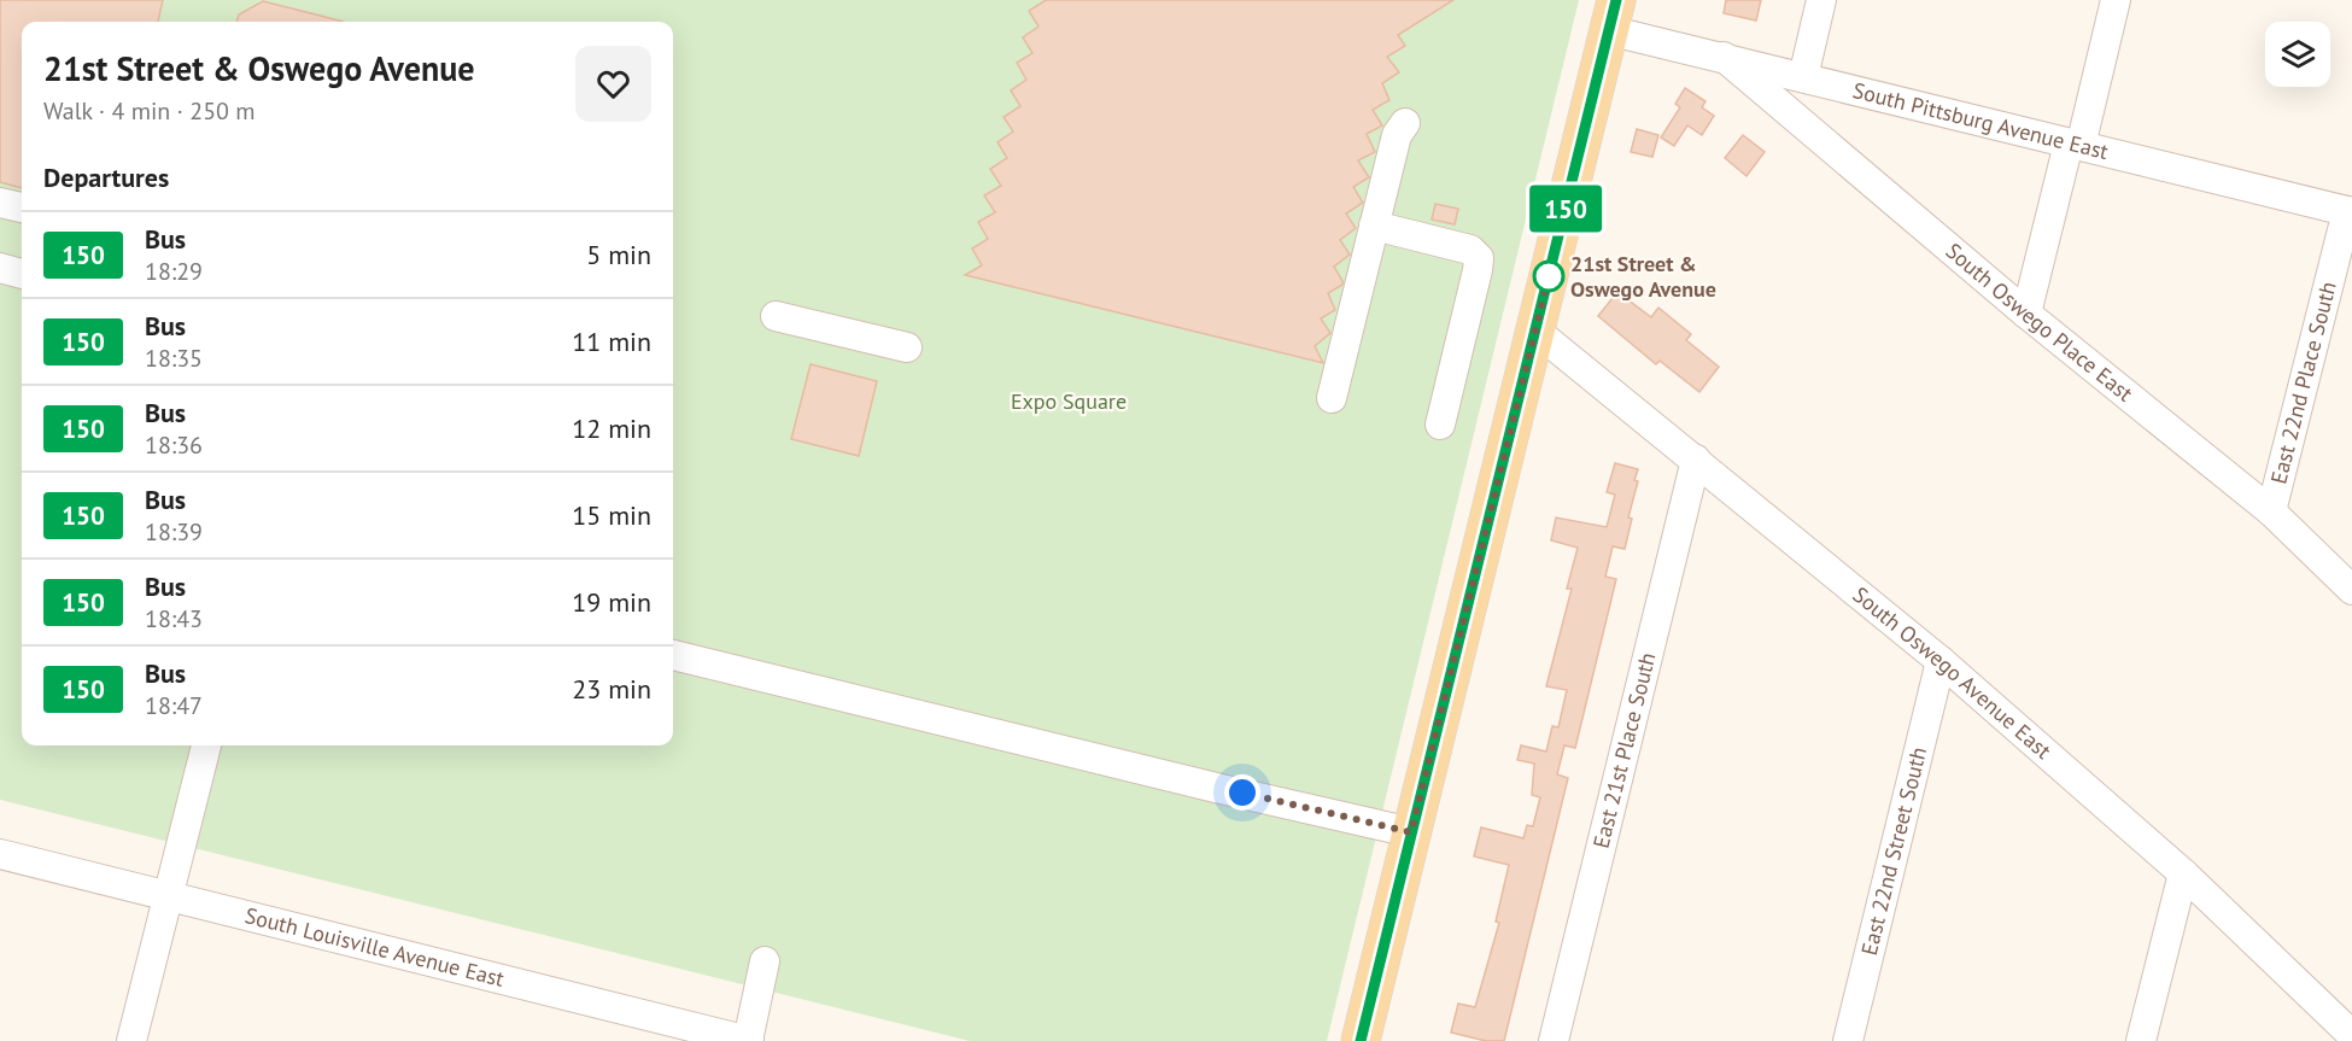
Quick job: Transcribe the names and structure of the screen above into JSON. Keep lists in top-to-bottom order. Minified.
{"streets":{"street":["South Pittsburg Avenue East","South Oswego Place East","East 22nd Place South","South Oswego Avenue East","East 21st Place South","East 22nd Street South","South Louisville Avenue East"]},"crossings":[["South Pittsburg Avenue East","South Oswego Place East"],["South Pittsburg Avenue East","East 22nd Place South"],["South Oswego Place East","East 22nd Place South"],["South Oswego Avenue East","East 21st Place South"],["South Oswego Avenue East","East 22nd Street South"]],"parks":["Expo Square"],"places":["21st Street & Oswego Avenue"],"lines":["bus line 150"],"page":{"on_map":"150","heading":[["21st Street & Oswego Avenue","Walk · 4 min · 250 m"],"Departures"],"list":[{"mark":"150","name":"Bus","note":"18:29","value":"5 min"},{"mark":"150","name":"Bus","note":"18:35","value":"11 min"},{"mark":"150","name":"Bus","note":"18:36","value":"12 min"},{"mark":"150","name":"Bus","note":"18:39","value":"15 min"},{"mark":"150","name":"Bus","note":"18:43","value":"19 min"},{"mark":"150","name":"Bus","note":"18:47","value":"23 min"}]}}
